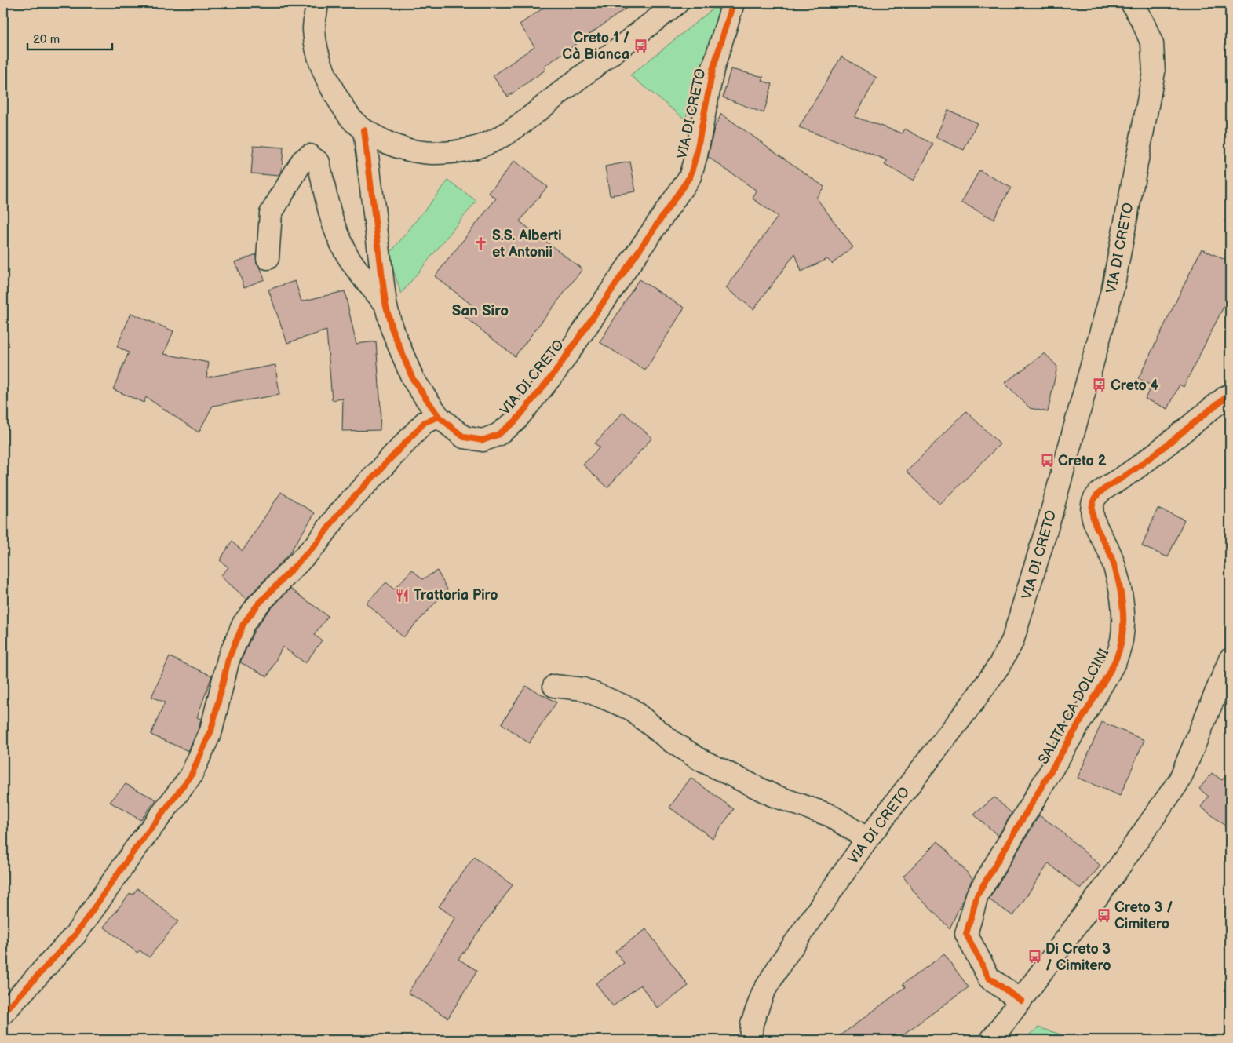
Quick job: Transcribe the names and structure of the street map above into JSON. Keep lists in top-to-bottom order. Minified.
{"streets":{"street":["VIA DI CRETO","SALITA CA DOLCINI"]},"districts":["San Siro"],"places":{"bus stop":["Creto 1 / Cà Bianca","Creto 4","Creto 2","Creto 3 / Cimitero","Di Creto 3 / Cimitero"],"church":["S.S. Alberti et Antonii"],"restaurant":["Trattoria Piro"]},"scale_bar":"20 m"}
